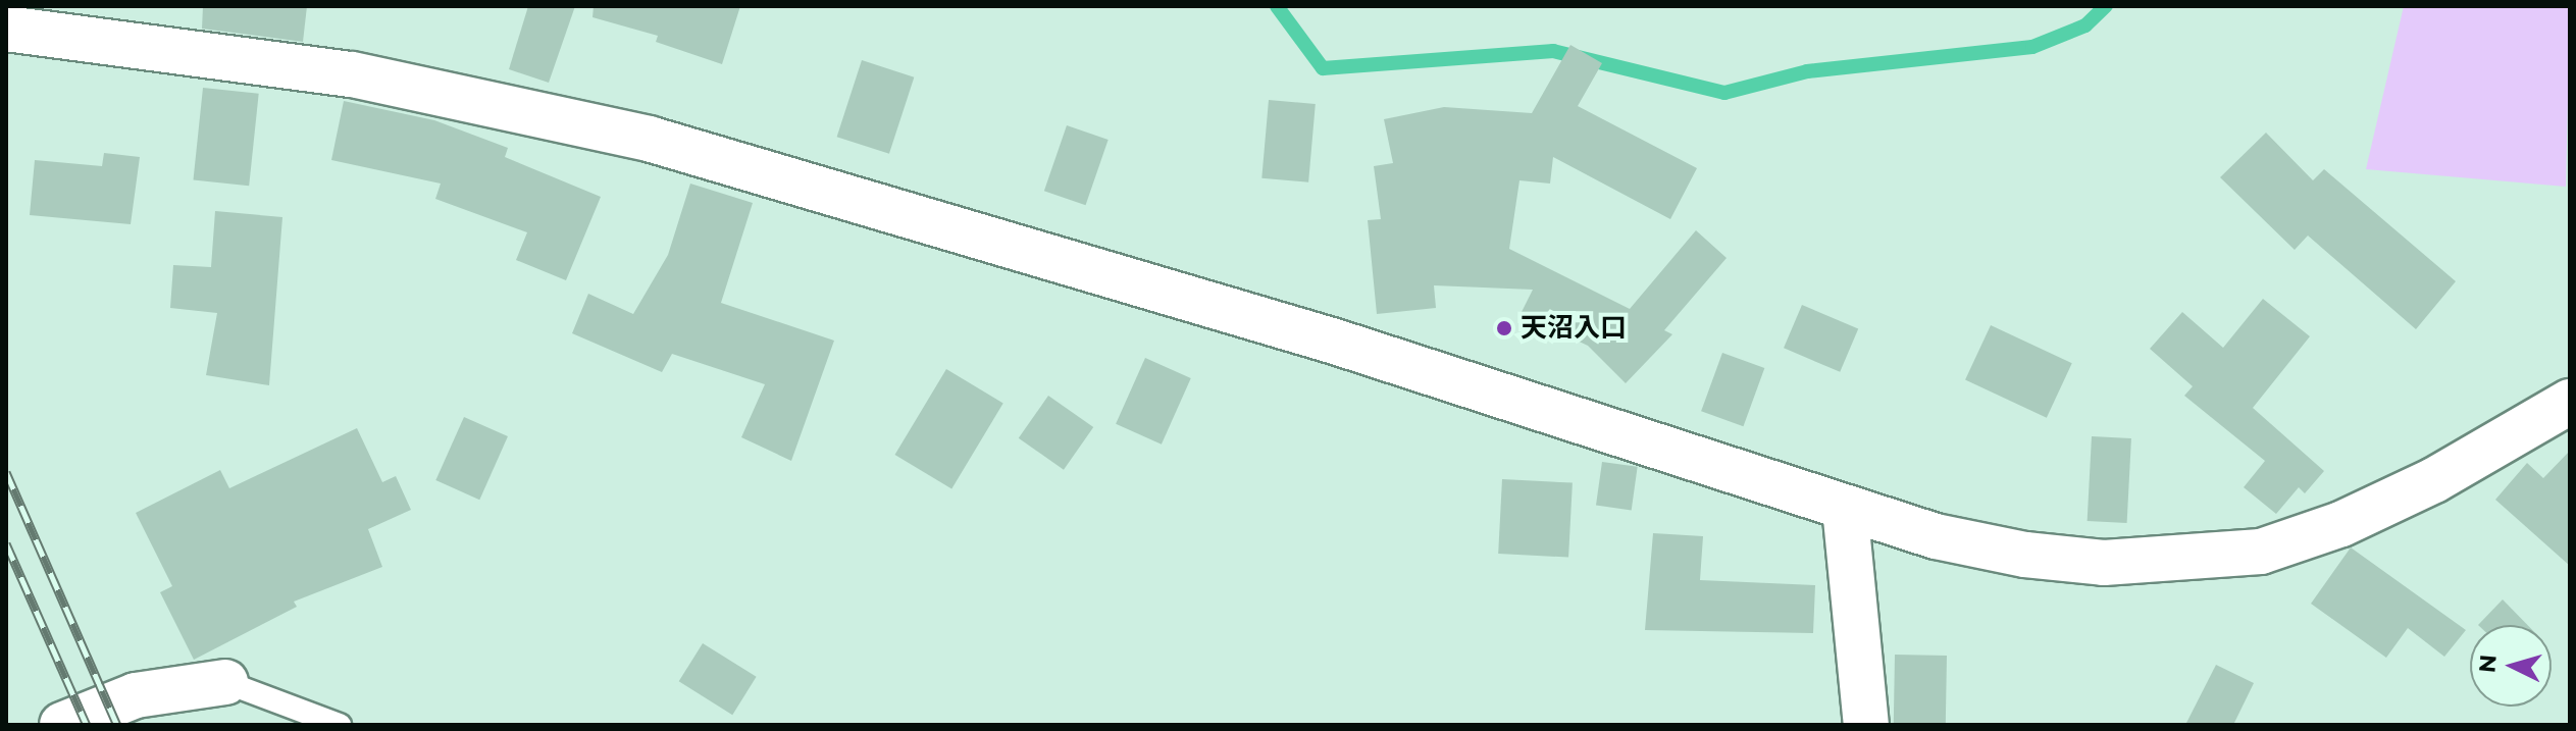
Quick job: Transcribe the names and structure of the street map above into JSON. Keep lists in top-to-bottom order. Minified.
{"places":["天沼入口"],"north":"left"}
